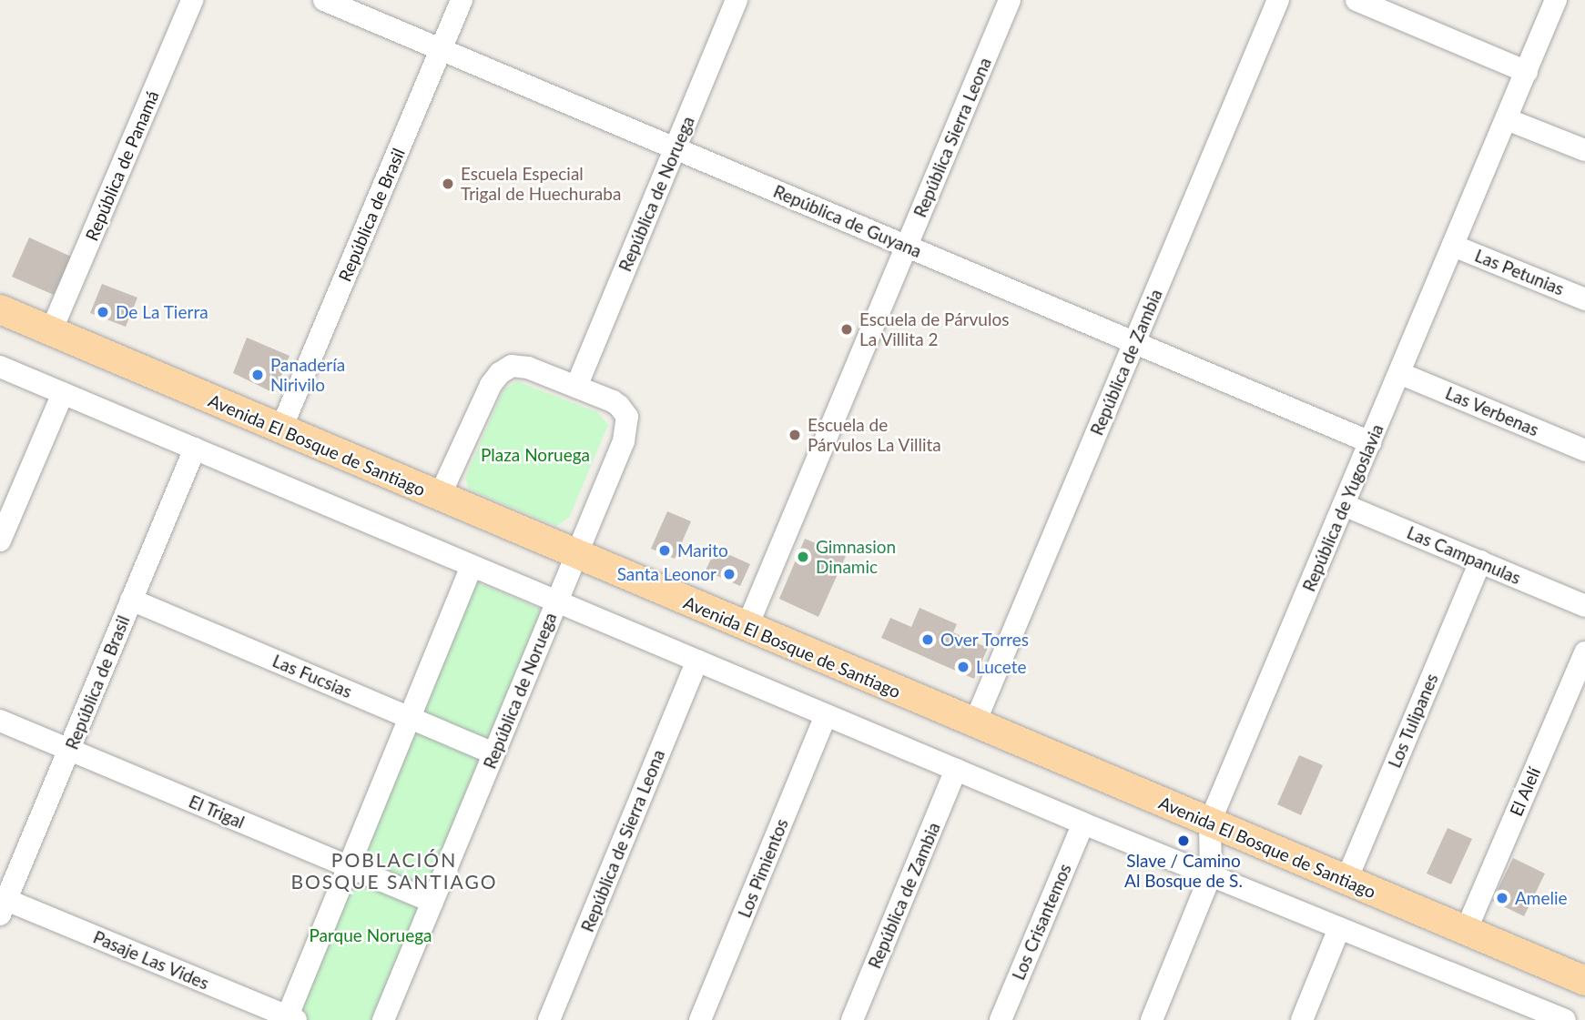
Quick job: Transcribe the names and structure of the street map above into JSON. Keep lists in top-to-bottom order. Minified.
{"streets":{"main road":["Avenida El Bosque de Santiago"],"street":["República Sierra Leona","República de Panamá","República de Noruega","República de Brasil","República de Guyana","Las Petunias","República de Zambia","Las Verbenas","República de Yugoslavia","Las Campanulas","Las Fucsias","Los Tulipanes","El Alelí","El Trigal","República de Sierra Leona","Los Pimientos","Los Crisantemos","Pasaje Las Vides"]},"crossings":[["República Sierra Leona","República de Guyana"],["República Sierra Leona","Avenida El Bosque de Santiago"],["República de Panamá","Avenida El Bosque de Santiago"],["República de Noruega","República de Guyana"],["República de Noruega","Avenida El Bosque de Santiago"],["República de Noruega","Las Fucsias"],["República de Noruega","El Trigal"],["República de Brasil","República de Guyana"],["República de Brasil","Avenida El Bosque de Santiago"],["República de Brasil","Las Fucsias"],["República de Brasil","El Trigal"],["República de Brasil","Pasaje Las Vides"],["República de Guyana","República de Zambia"],["República de Guyana","República de Yugoslavia"],["Las Petunias","República de Yugoslavia"],["República de Zambia","Avenida El Bosque de Santiago"],["Las Verbenas","República de Yugoslavia"],["Avenida El Bosque de Santiago","República de Yugoslavia"],["Avenida El Bosque de Santiago","Los Tulipanes"],["Avenida El Bosque de Santiago","El Alelí"],["República de Yugoslavia","Las Campanulas"],["Las Campanulas","Los Tulipanes"]],"districts":["POBLACIÓN BOSQUE SANTIAGO"],"parks":["Plaza Noruega","Parque Noruega"],"places":["Escuela Especial Trigal de Huechuraba","De La Tierra","Escuela de Párvulos La Villita 2","Panadería Nirivilo","Escuela de Párvulos La Villita","Marito","Gimnasion Dinamic","Santa Leonor","Over Torres","Lucete","Slave / Camino Al Bosque de S.","Amelie"]}
